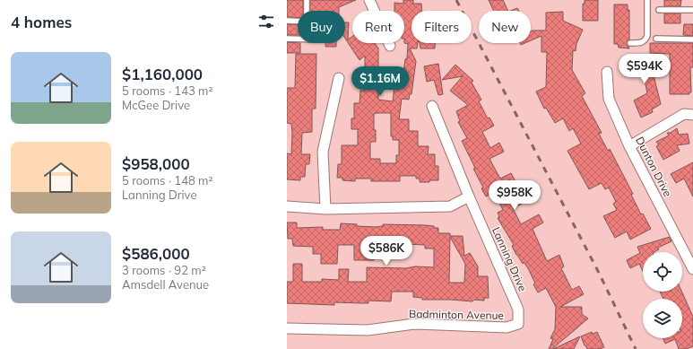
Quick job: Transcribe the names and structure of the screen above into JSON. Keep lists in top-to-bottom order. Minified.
{"streets":{"street":["Dunton Drive","Lanning Drive","Badminton Avenue"]},"crossings":[["Lanning Drive","Badminton Avenue"]],"page":{"heading":"4 homes","chip":["Buy","Rent","Filters","New"],"list":[{"name":"$1,160,000","note":"5 rooms · 143 m² · McGee Drive"},{"name":"$958,000","note":"5 rooms · 148 m² · Lanning Drive"},{"name":"$586,000","note":"3 rooms · 92 m² · Amsdell Avenue"}],"price":["$594K","$1.16M","$958K","$586K"]}}
